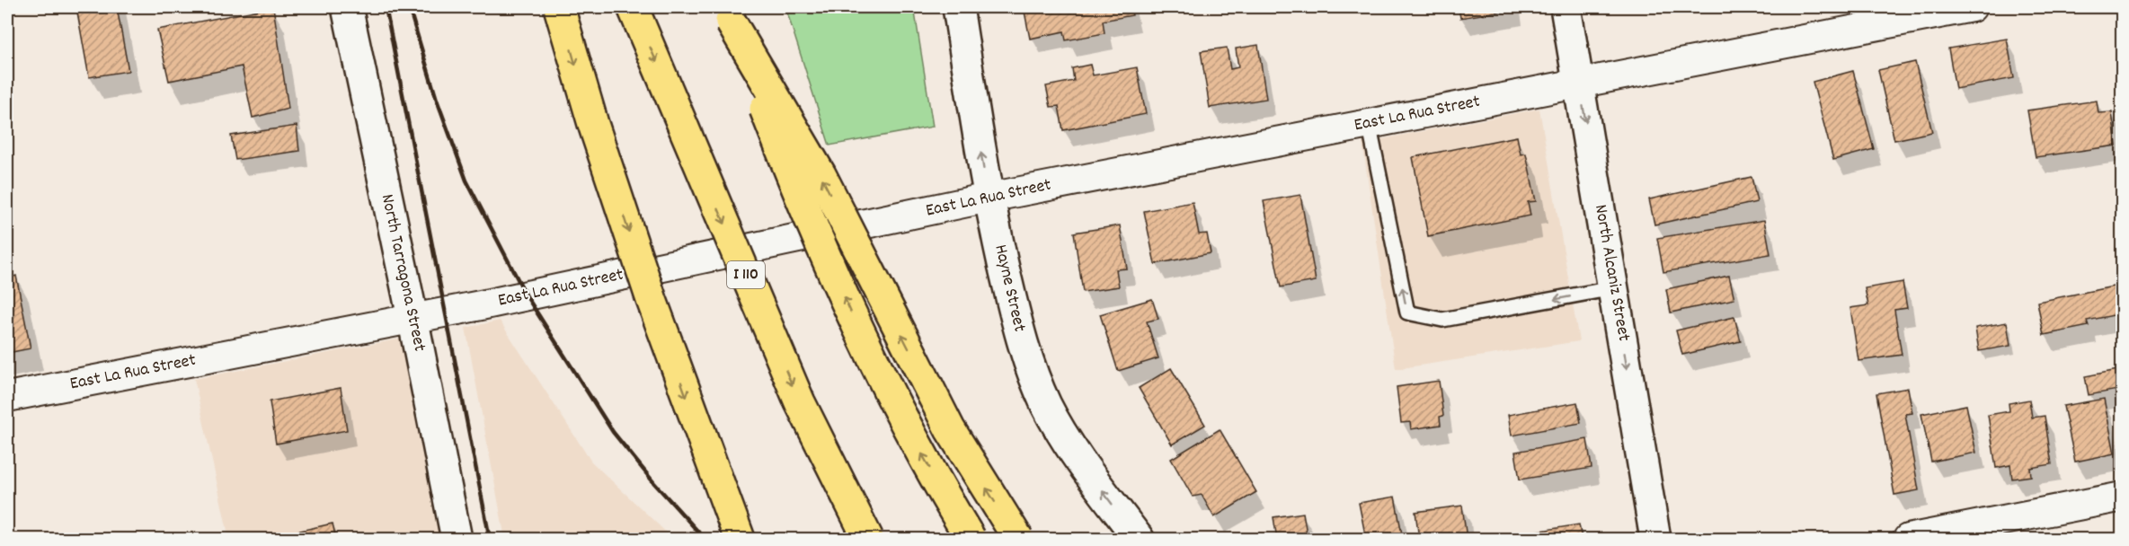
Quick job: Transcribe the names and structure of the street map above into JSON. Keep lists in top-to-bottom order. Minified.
{"streets":{"highway":["I 110"],"street":["East La Rua Street","North Tarragona Street","North Alcaniz Street","Hayne Street"]},"crossings":[["East La Rua Street","North Tarragona Street"],["East La Rua Street","North Alcaniz Street"],["East La Rua Street","Hayne Street"]],"one_way":["North Alcaniz Street","Hayne Street"]}
